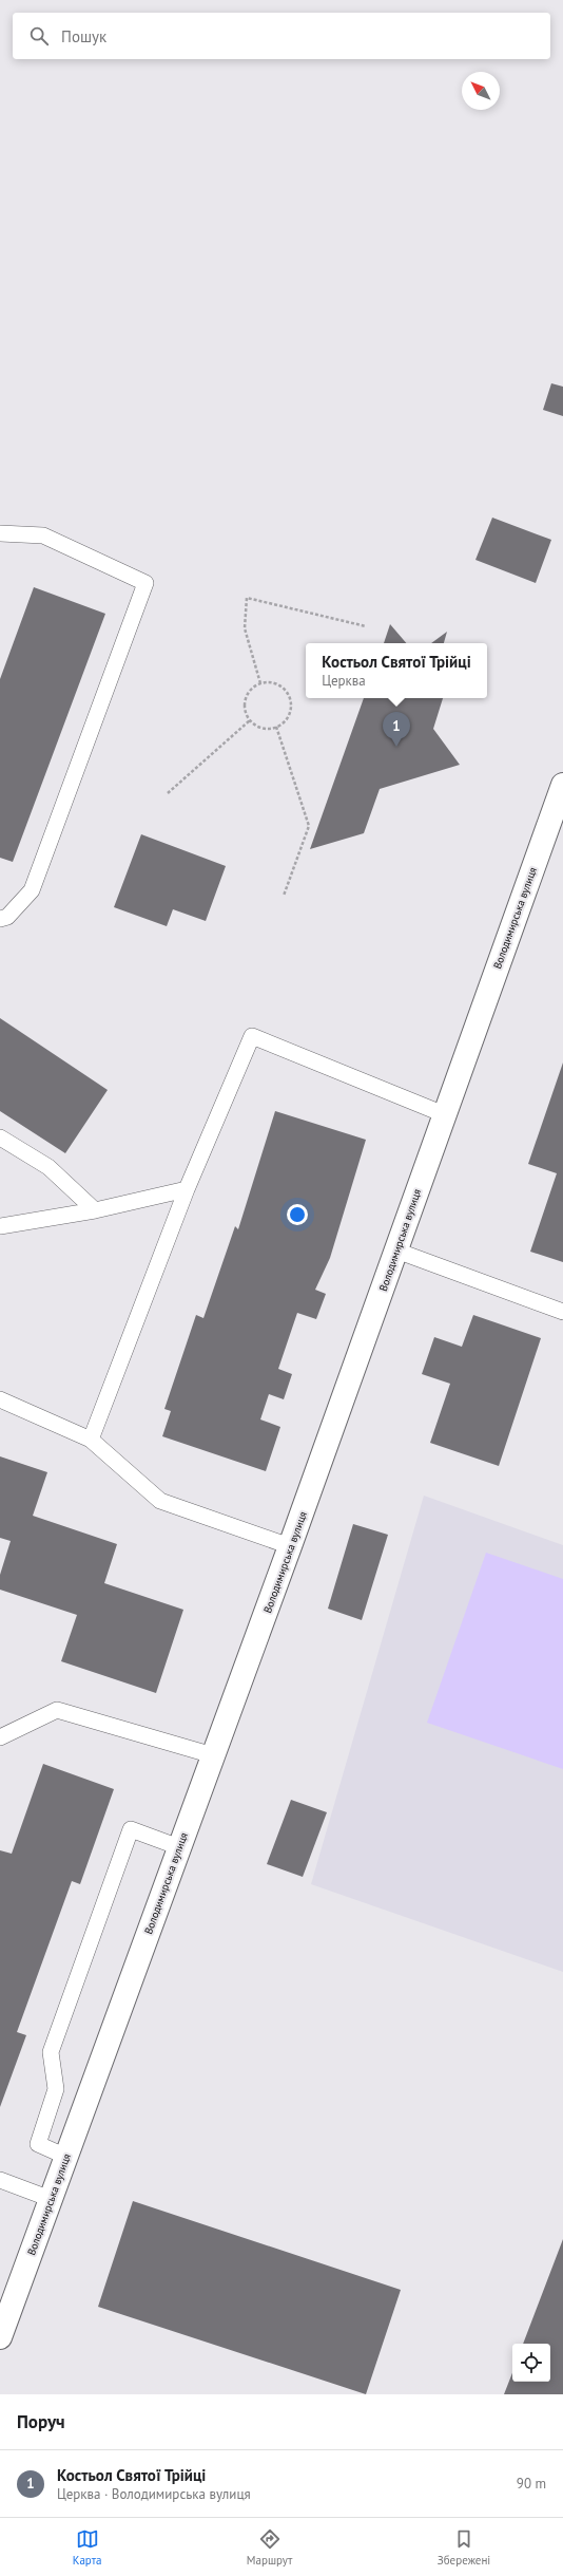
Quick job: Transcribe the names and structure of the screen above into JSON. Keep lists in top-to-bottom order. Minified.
{"streets":{"street":["Володимирська вулиця"]},"north":"top left","page":{"search":"Пошук","popup":["Костьол Святої Трійці","Церква"],"pins":"1","heading":"Поруч","list":[{"mark":"1","name":"Костьол Святої Трійці","note":"Церква · Володимирська вулиця","value":"90 m"}],"nav":["Карта","Маршрут","Збережені"]}}
